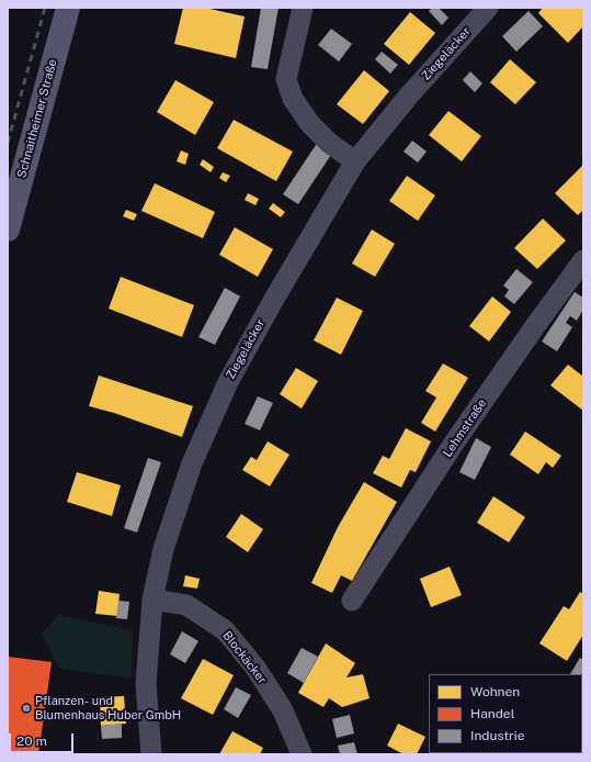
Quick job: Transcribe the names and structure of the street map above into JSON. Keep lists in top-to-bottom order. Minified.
{"streets":{"street":["Ziegeläcker","Schnaitheimer Straße","Lehmstraße","Blockäcker"]},"crossings":[["Ziegeläcker","Blockäcker"]],"places":["Pflanzen- und Blumenhaus Huber GmbH"],"legend":["Wohnen","Handel","Industrie"],"scale_bar":"20 m"}
